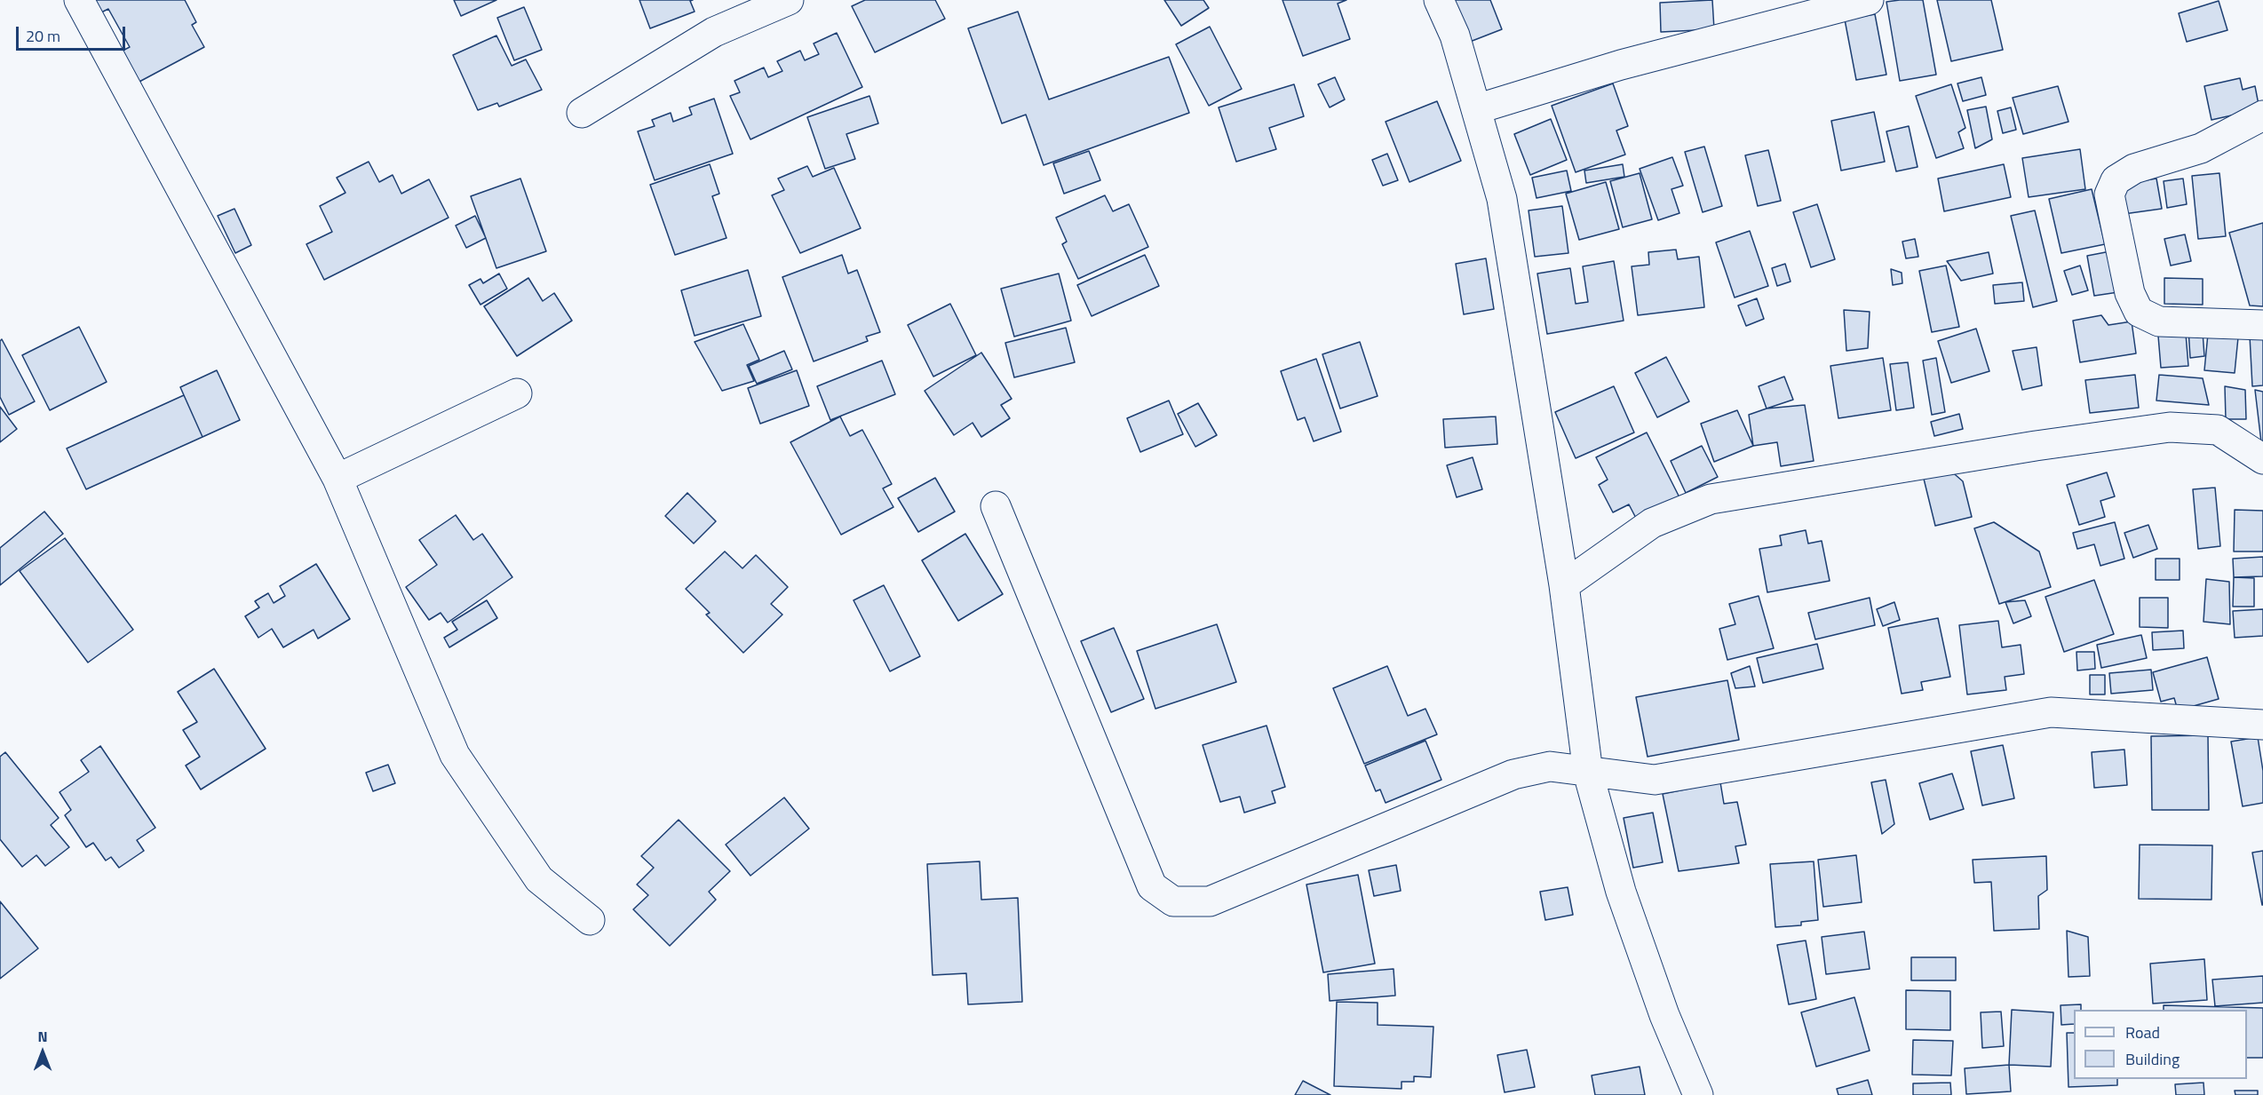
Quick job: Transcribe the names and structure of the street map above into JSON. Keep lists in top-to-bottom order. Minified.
{"legend":["Road","Building"],"scale_bar":"20 m","north":"top"}
